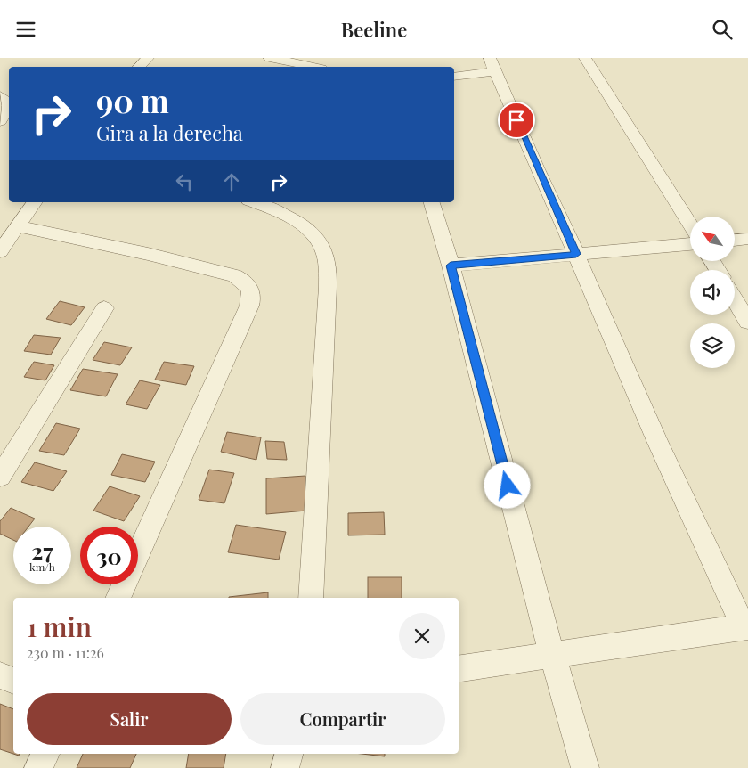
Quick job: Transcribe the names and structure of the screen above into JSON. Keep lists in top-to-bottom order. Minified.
{"north":"top left","page":{"header":"Beeline","turn":["90 m","Gira a la derecha"],"speed":"27 km/h","limit":"30","heading":["1 min","230 m · 11:26"],"buttons":["Salir","Compartir"]}}
